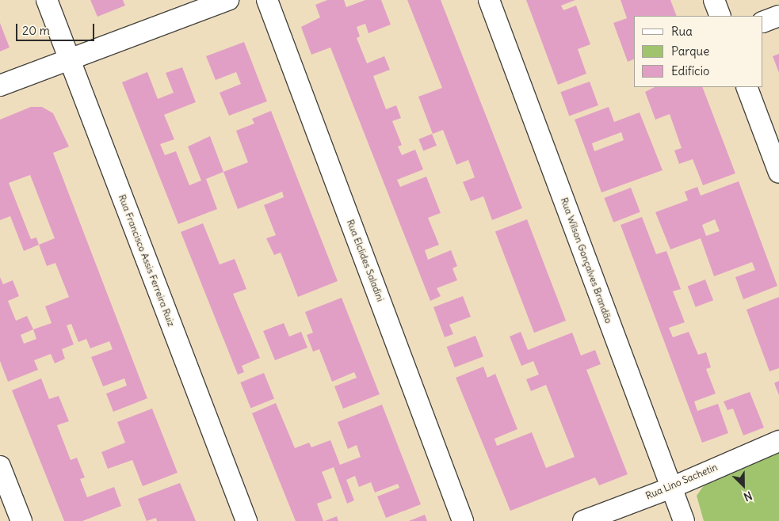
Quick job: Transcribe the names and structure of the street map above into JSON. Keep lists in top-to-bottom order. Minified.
{"streets":{"street":["Rua Francisco Assis Ferreira Ruiz","Rua Elclides Saladini","Rua Wilson Gonçalves Brandão","Rua Lino Sachetin"]},"crossings":[["Rua Wilson Gonçalves Brandão","Rua Lino Sachetin"]],"legend":["Rua","Parque","Edifício"],"scale_bar":"20 m","north":"bottom right"}
